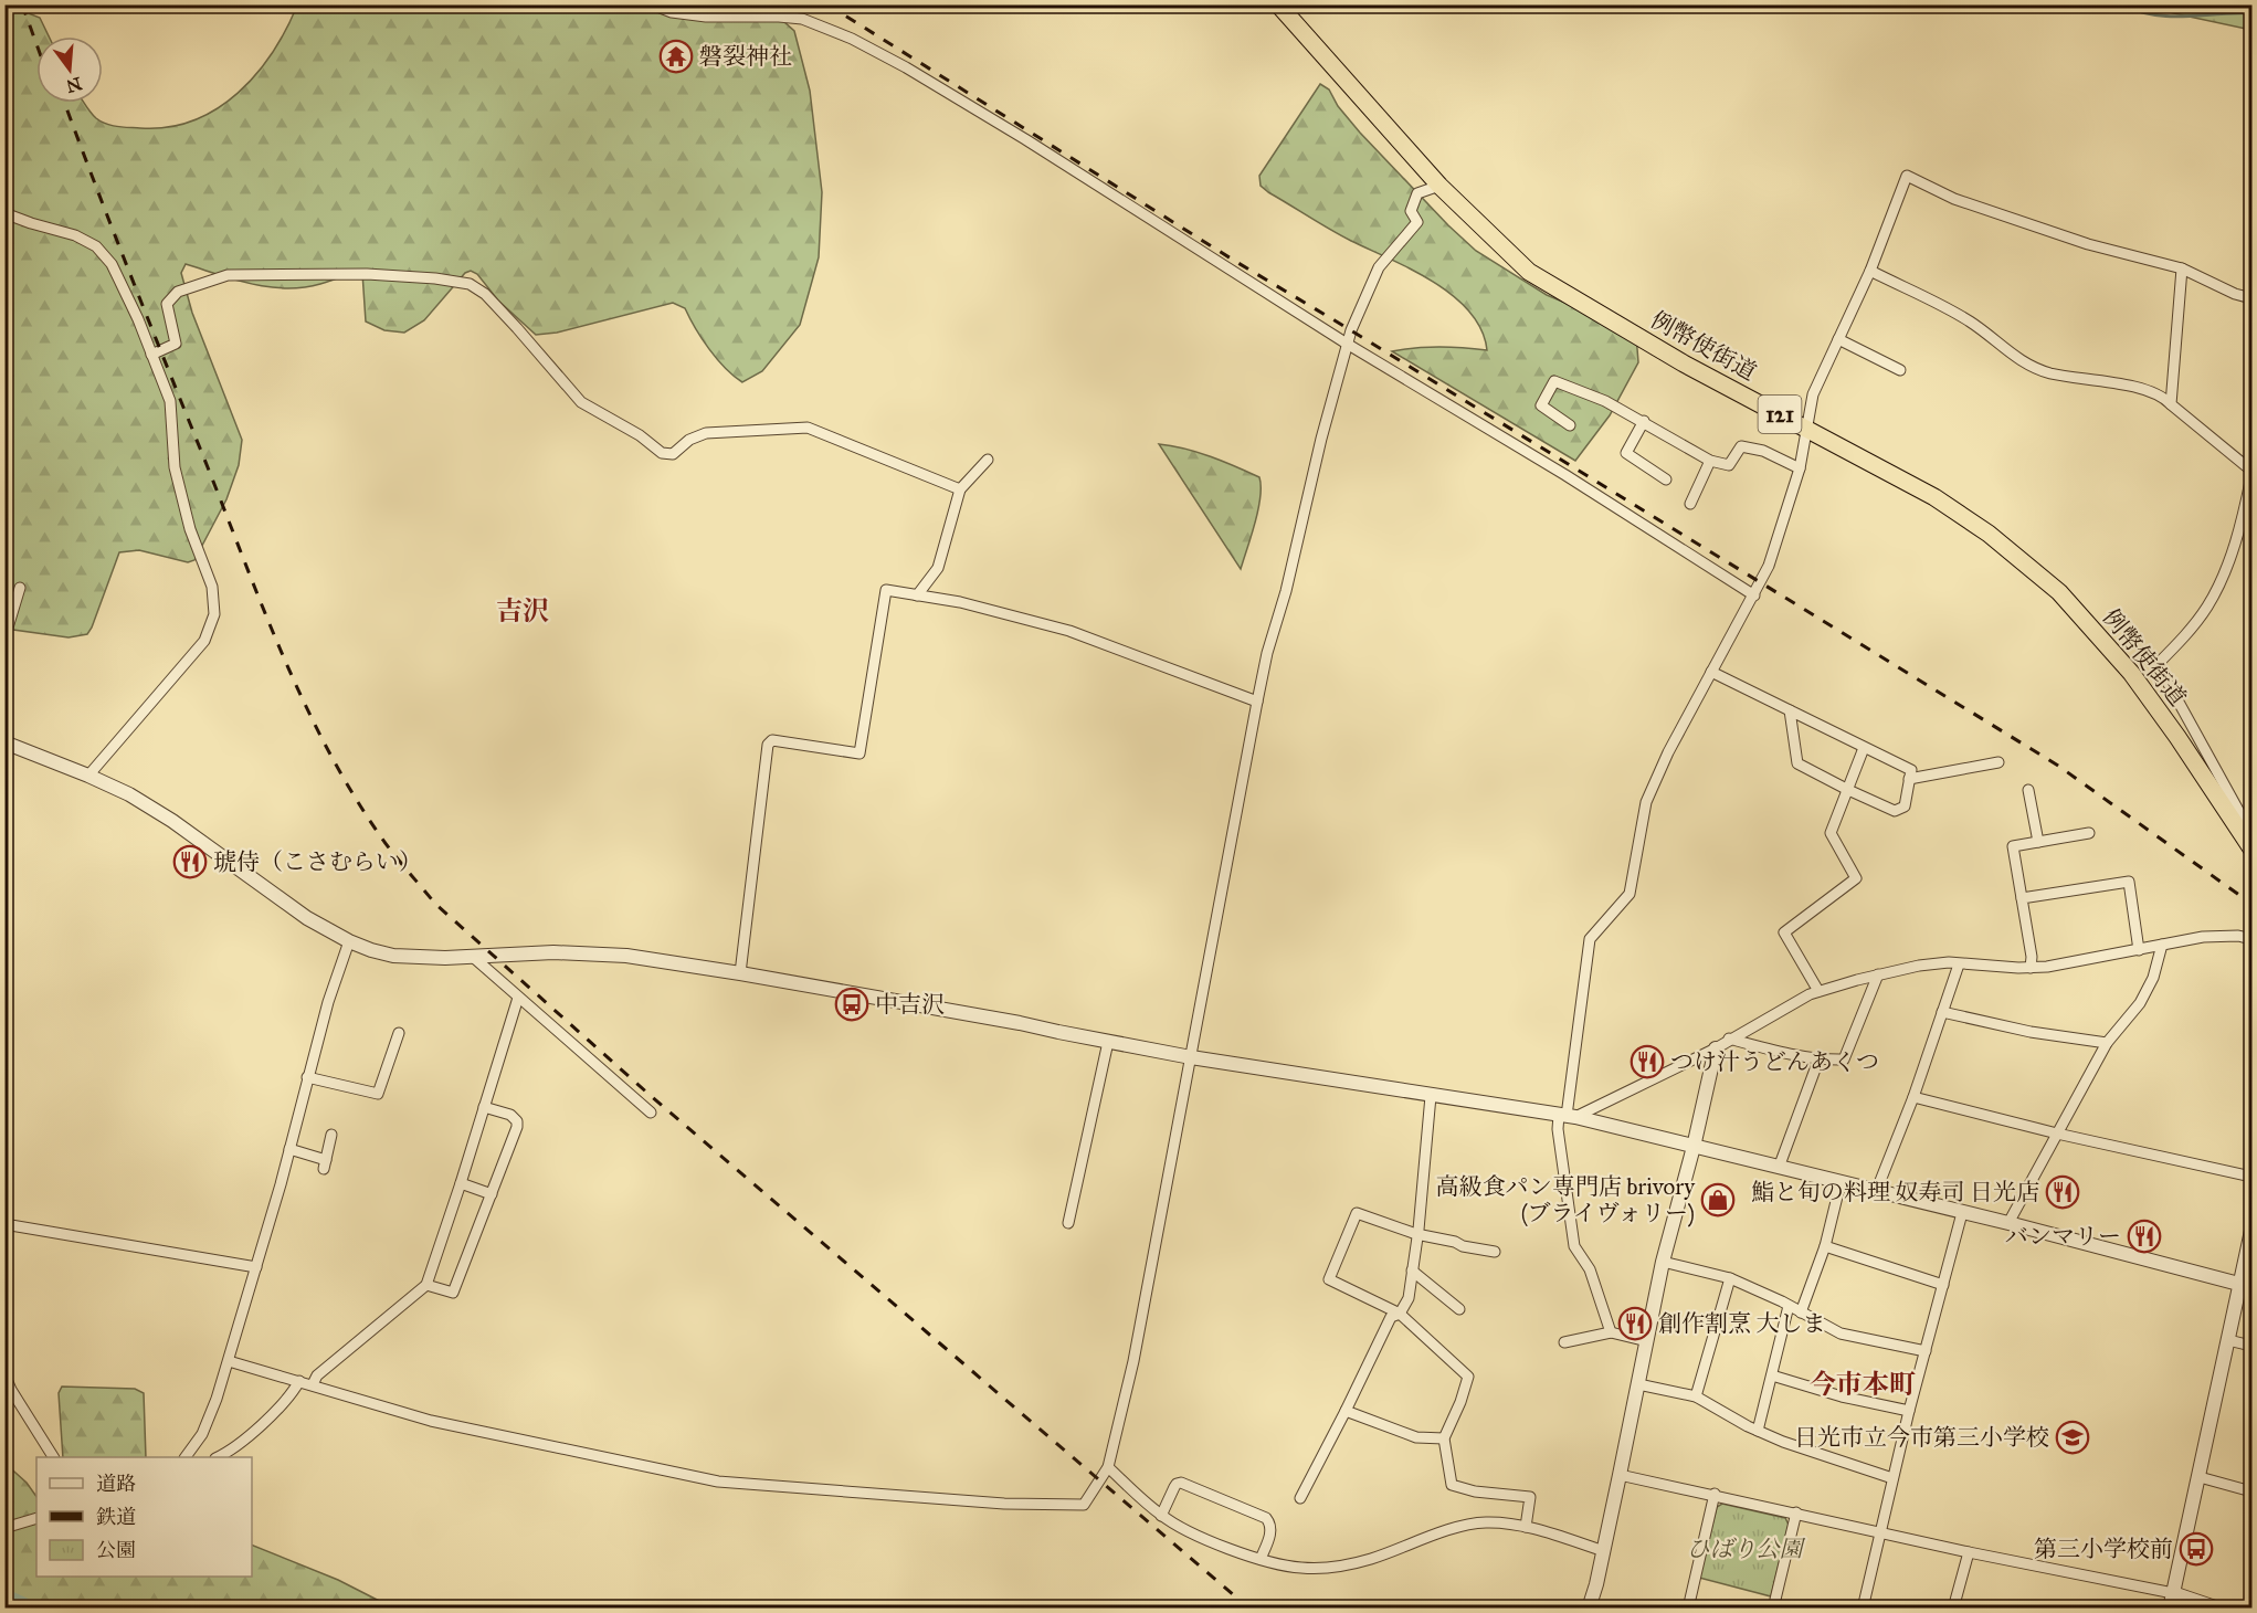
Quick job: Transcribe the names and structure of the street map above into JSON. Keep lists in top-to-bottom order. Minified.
{"streets":{"highway":["例幣使街道","121"]},"districts":["吉沢","今市本町"],"parks":["ひばり公園"],"places":{"temple":["磐裂神社"],"restaurant":["琥侍（こさむらい）","つけ汁うどんあくつ","鮨と旬の料理 奴寿司 日光店","バンマリー","創作割烹 大しま"],"bus stop":["中吉沢","第三小学校前"],"shop":["高級食パン専門店 brivory (ブライヴォリー)"],"school or university":["日光市立今市第三小学校"]},"legend":["道路","鉄道","公園"],"north":"bottom"}
